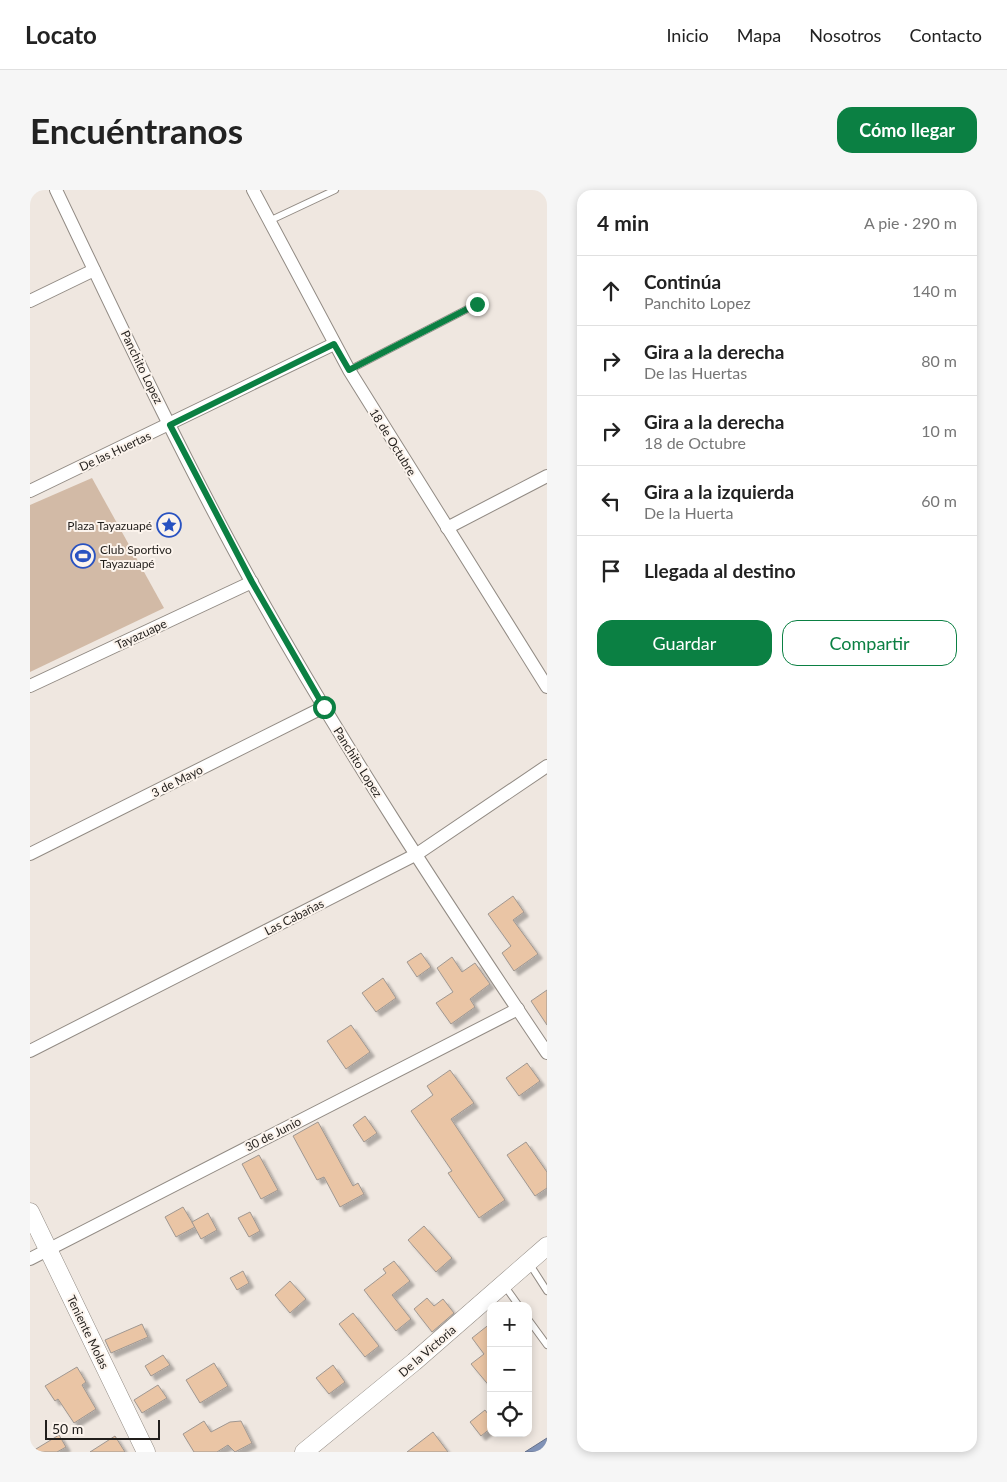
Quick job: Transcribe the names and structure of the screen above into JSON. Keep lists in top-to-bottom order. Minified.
{"streets":{"main road":["Teniente Molas","De la Victoria"],"street":["Panchito Lopez","18 de Octubre","De las Huertas","Tayazuape","3 de Mayo","Las Cabañas","30 de Junio"]},"crossings":[["Panchito Lopez","De las Huertas"],["Panchito Lopez","Tayazuape"],["Panchito Lopez","3 de Mayo"],["Panchito Lopez","Las Cabañas"],["Panchito Lopez","30 de Junio"],["18 de Octubre","De las Huertas"],["30 de Junio","Teniente Molas"]],"places":{"place":["Plaza Tayazuapé"],"sports":["Club Sportivo Tayazuapé"]},"scale_bar":"50 m","page":{"header":"Locato","nav":["Inicio","Mapa","Nosotros","Contacto"],"buttons":["Cómo llegar",["Guardar","Compartir"]],"title":"Encuéntranos","heading":["4 min","A pie · 290 m"],"list":[["Continúa","Panchito Lopez","140 m"],["Gira a la derecha","De las Huertas","80 m"],["Gira a la derecha","18 de Octubre","10 m"],["Gira a la izquierda","De la Huerta","60 m"],"Llegada al destino"],"map_buttons":["+","−"],"scale":"50 m"}}
